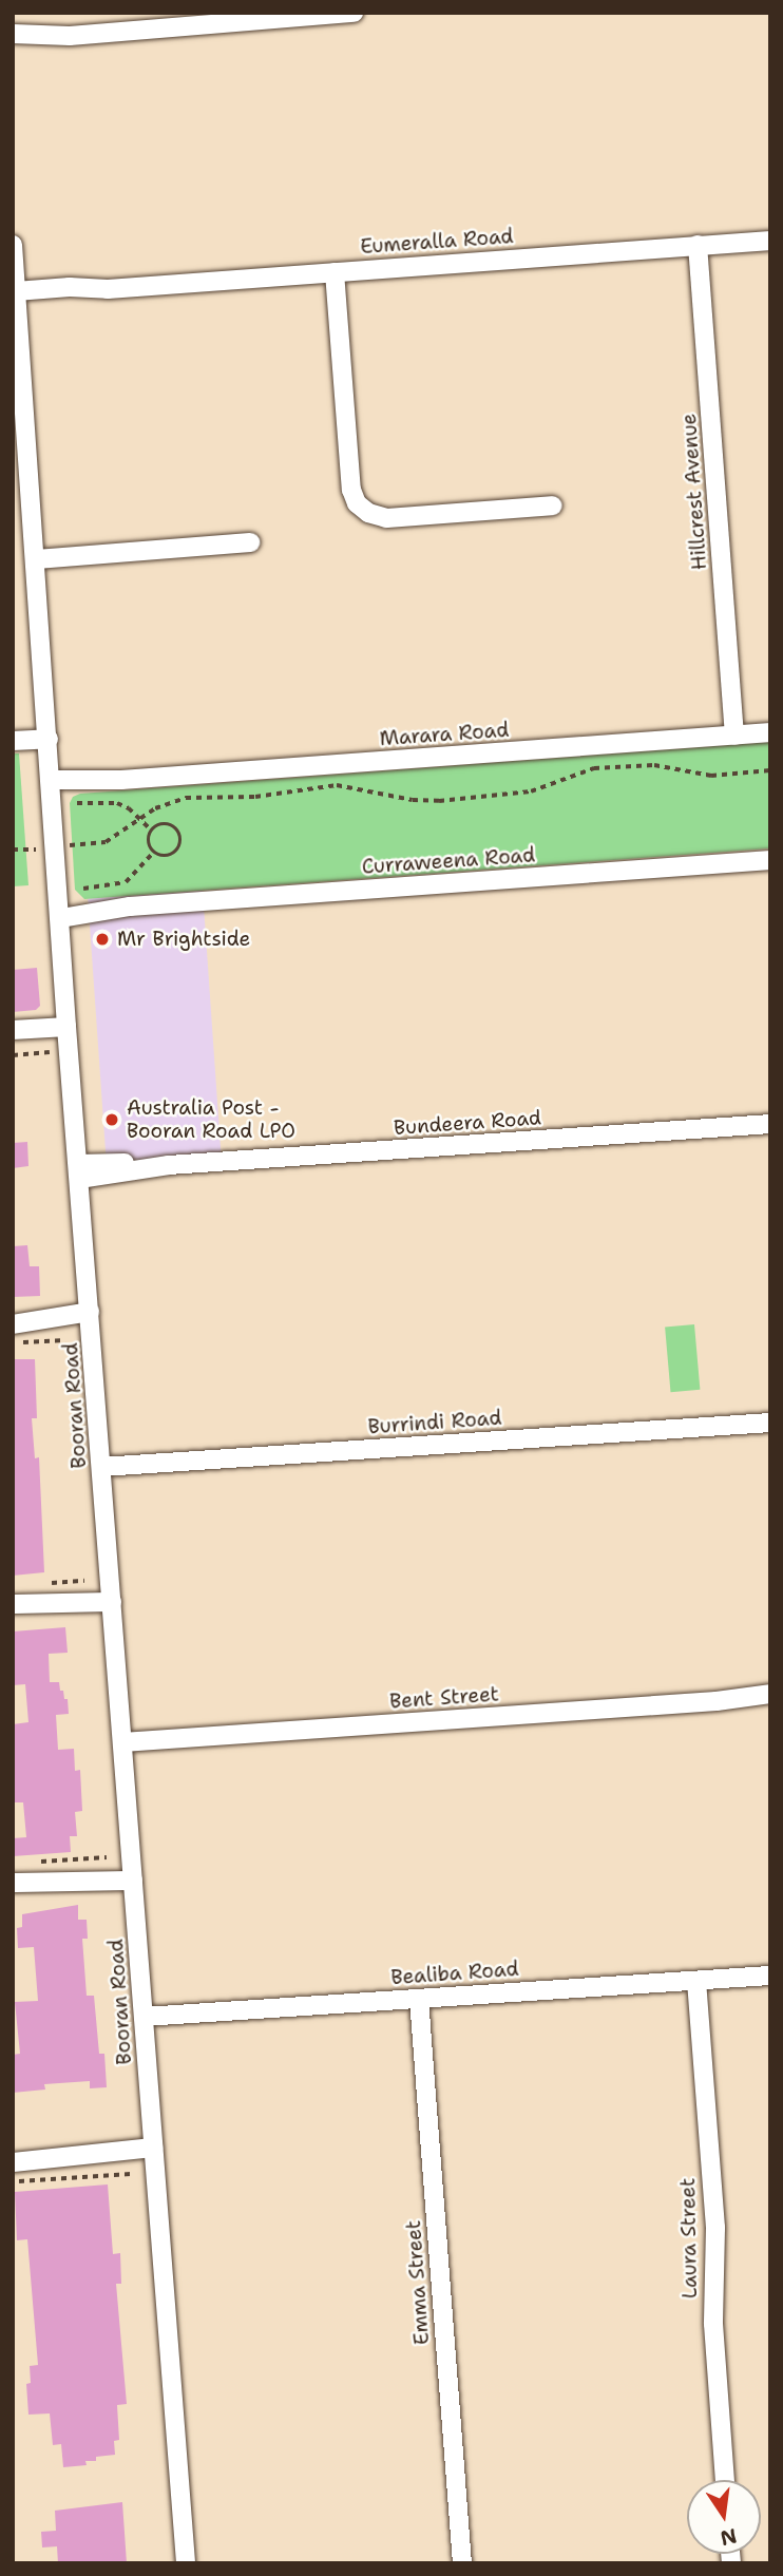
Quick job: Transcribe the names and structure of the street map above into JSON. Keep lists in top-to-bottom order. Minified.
{"streets":{"street":["Eumeralla Road","Hillcrest Avenue","Marara Road","Curraweena Road","Bundeera Road","Booran Road","Burrindi Road","Bent Street","Bealiba Road","Laura Street","Emma Street"]},"crossings":[["Eumeralla Road","Hillcrest Avenue"],["Eumeralla Road","Booran Road"],["Hillcrest Avenue","Marara Road"],["Marara Road","Booran Road"],["Curraweena Road","Booran Road"],["Bundeera Road","Booran Road"],["Booran Road","Burrindi Road"],["Booran Road","Bent Street"],["Booran Road","Bealiba Road"],["Bealiba Road","Laura Street"],["Bealiba Road","Emma Street"]],"places":["Mr Brightside","Australia Post - Booran Road LPO"],"north":"bottom"}
